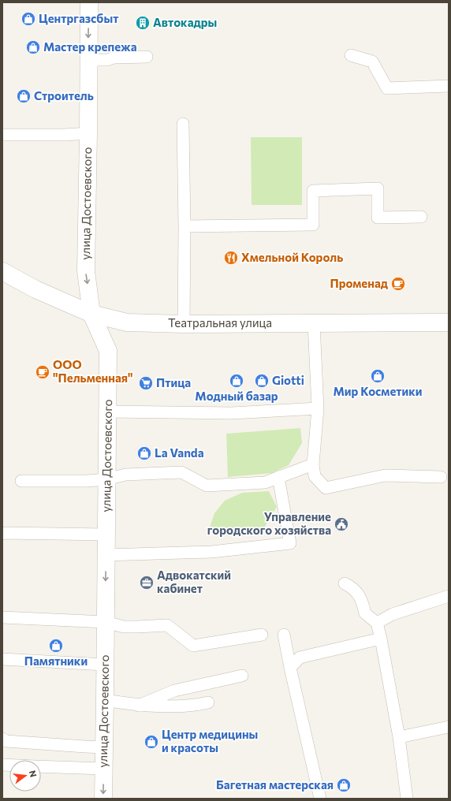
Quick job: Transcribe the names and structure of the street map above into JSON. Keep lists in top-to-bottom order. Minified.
{"streets":{"street":["улица Достоевского","Театральная улица"]},"crossings":[["улица Достоевского","Театральная улица"]],"one_way":["улица Достоевского"],"places":{"shop":["Центргазсбыт","Мастер крепежа","Строитель","Мир Косметики","Модный базар","Giotti","La Vanda","Памятники","Центр медицины и красоты","Багетная мастерская"],"building":["Автокадры"],"restaurant":["Хмельной Король"],"cafe":["Променад","ООО \"Пельменная\""],"supermarket":["Птица"],"public building":["Управление городского хозяйства"],"office":["Адвокатский кабинет"]},"north":"right"}
